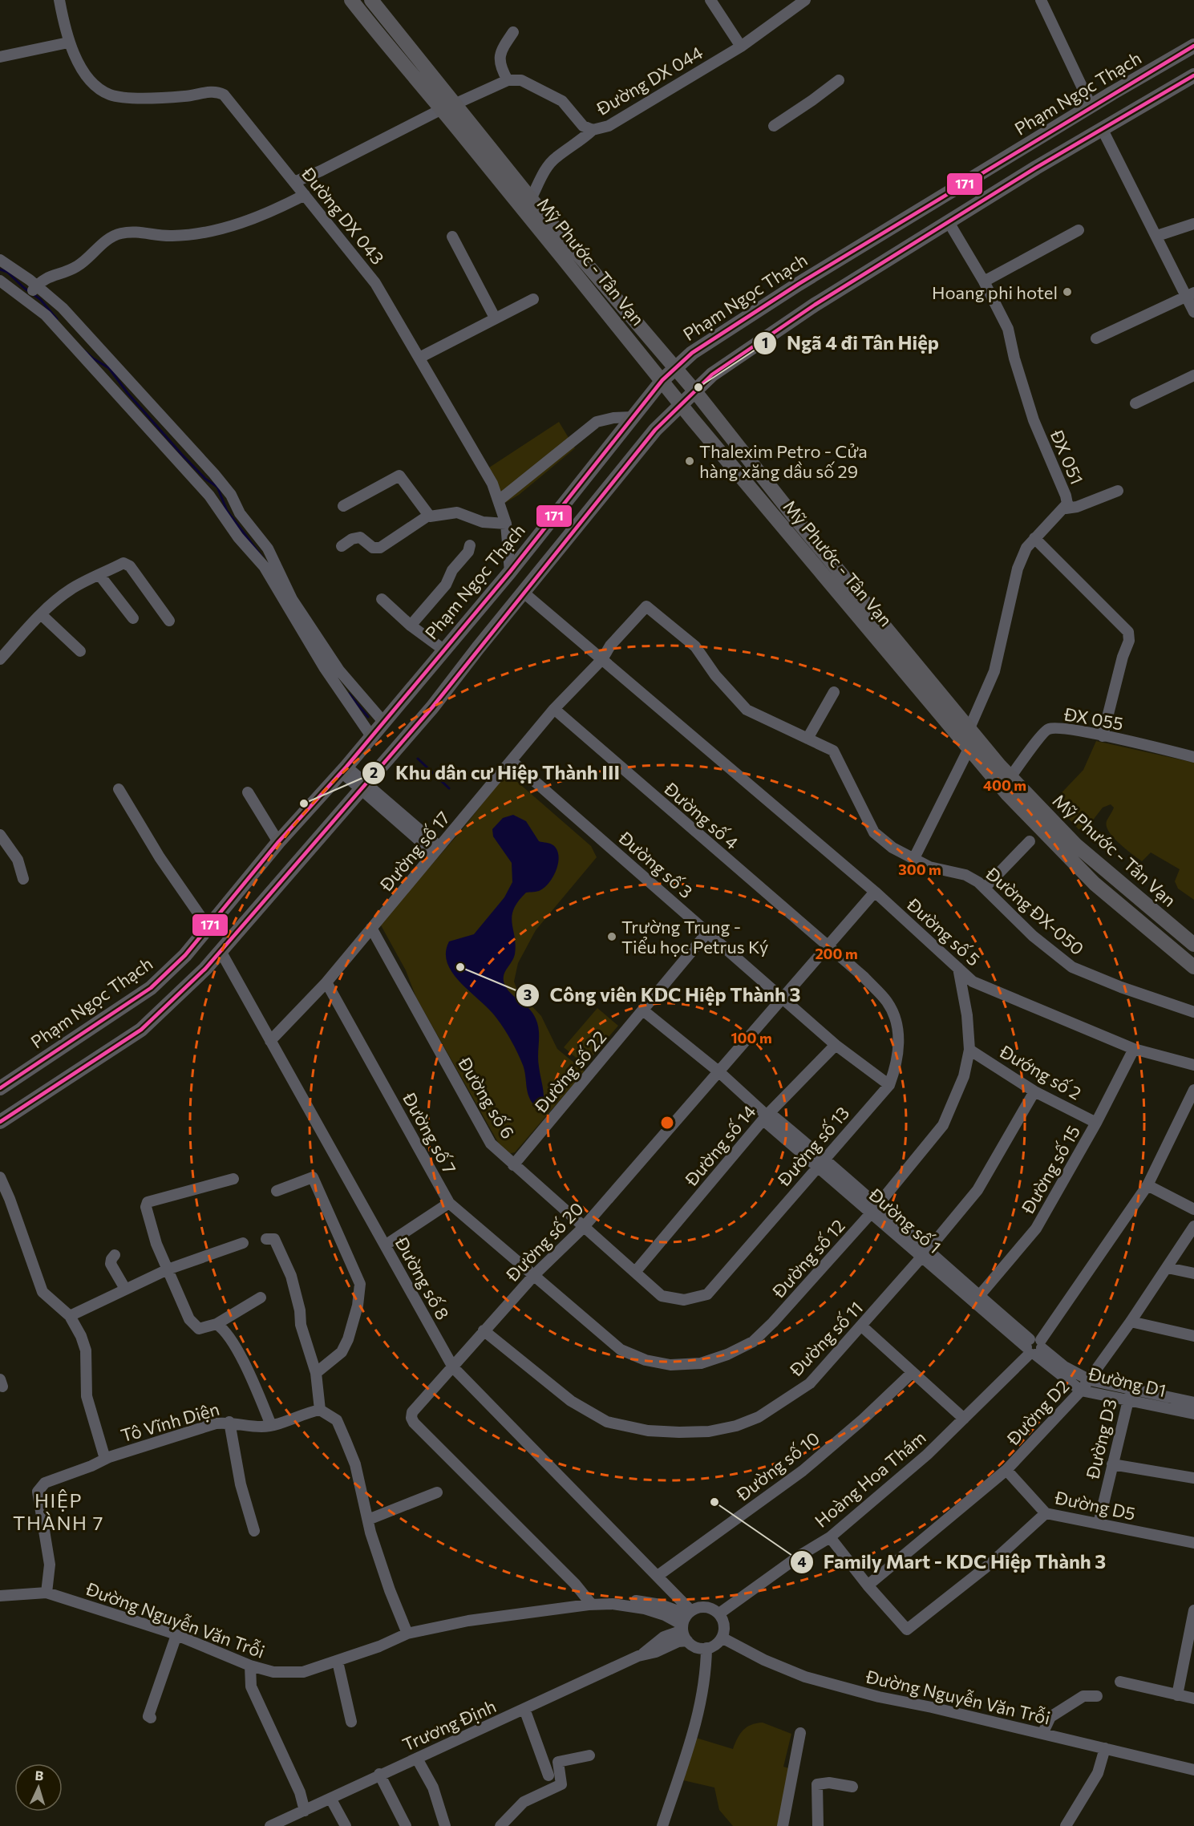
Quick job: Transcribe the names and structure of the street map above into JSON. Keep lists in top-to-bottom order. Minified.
{"streets":{"main road":["Phạm Ngọc Thạch","Mỹ Phước - Tân Vạn"],"street":["Đường DX 044","Đường DX 043","ĐX 051","ĐX 055","Đường số 4","Đường số 17","Đường số 3","Đường ĐX-050","Đường số 5","Đường số 22","Đướng số 2","Đường số 6","Đường số 7","Đường số 14","Đường số 13","Đường số 15","Đường số 1","Đường số 20","Đường số 12","Đường số 8","Đường số 11","Đường D1","Đường D2","Tô Vĩnh Diện","Đường D3","Đường số 10","Hoàng Hoa Thám","Đường D5","Đường Nguyễn Văn Trỗi","Trương Định"]},"crossings":[["Phạm Ngọc Thạch","Đường DX 043"],["Phạm Ngọc Thạch","Mỹ Phước - Tân Vạn"],["Mỹ Phước - Tân Vạn","ĐX 051"],["Mỹ Phước - Tân Vạn","ĐX 055"],["Đường số 4","Đường số 17"],["Đường số 4","Đường số 13"],["Đường số 4","Đường số 20"],["Đường số 17","Đường số 3"],["Đường số 17","Đường ĐX-050"],["Đường số 17","Đường số 5"],["Đường số 17","Đường số 6"],["Đường số 17","Đường số 7"],["Đường số 17","Đường số 8"],["Đường số 3","Đường số 22"],["Đường số 3","Đường số 14"],["Đường số 3","Đường số 13"],["Đường số 3","Đường số 20"],["Đường số 5","Đường số 15"],["Đường số 5","Đường số 20"],["Đường số 5","Đường số 12"],["Đường số 22","Đường số 6"],["Đường số 22","Đường số 1"],["Đướng số 2","Đường số 15"],["Đướng số 2","Đường số 12"],["Đướng số 2","Đường số 11"],["Đường số 6","Đường số 14"],["Đường số 6","Đường số 13"],["Đường số 6","Đường số 20"],["Đường số 7","Đường số 20"],["Đường số 7","Đường số 12"],["Đường số 14","Đường số 13"],["Đường số 14","Đường số 1"],["Đường số 13","Đường số 1"],["Đường số 13","Đường số 20"],["Đường số 15","Đường số 1"],["Đường số 1","Đường số 20"],["Đường số 1","Đường số 12"],["Đường số 1","Đường số 11"],["Đường số 1","Đường D1"],["Đường số 1","Hoàng Hoa Thám"],["Đường số 20","Đường số 12"],["Đường số 20","Đường số 8"],["Đường số 20","Đường số 11"],["Đường số 20","Đường Nguyễn Văn Trỗi"],["Đường số 8","Đường số 10"],["Đường số 8","Hoàng Hoa Thám"],["Đường số 8","Đường Nguyễn Văn Trỗi"],["Đường số 8","Trương Định"],["Đường D1","Đường D2"],["Đường D1","Đường D3"],["Đường D1","Hoàng Hoa Thám"],["Đường D2","Đường D5"],["Tô Vĩnh Diện","Đường Nguyễn Văn Trỗi"],["Đường D3","Đường D5"],["Hoàng Hoa Thám","Đường Nguyễn Văn Trỗi"],["Hoàng Hoa Thám","Trương Định"],["Đường Nguyễn Văn Trỗi","Trương Định"]],"districts":["HIỆP THÀNH 7"],"places":["Hoang phi hotel","Ngã 4 đi Tân Hiệp","Thalexim Petro - Cửa hàng xăng dầu số 29","Khu dân cư Hiệp Thành III","Trường Trung - Tiểu học Petrus Ký","Công viên KDC Hiệp Thành 3","Family Mart - KDC Hiệp Thành 3"],"lines":["transit line 171"],"north":"top","rings":["400 m","300 m","200 m","100 m"]}
